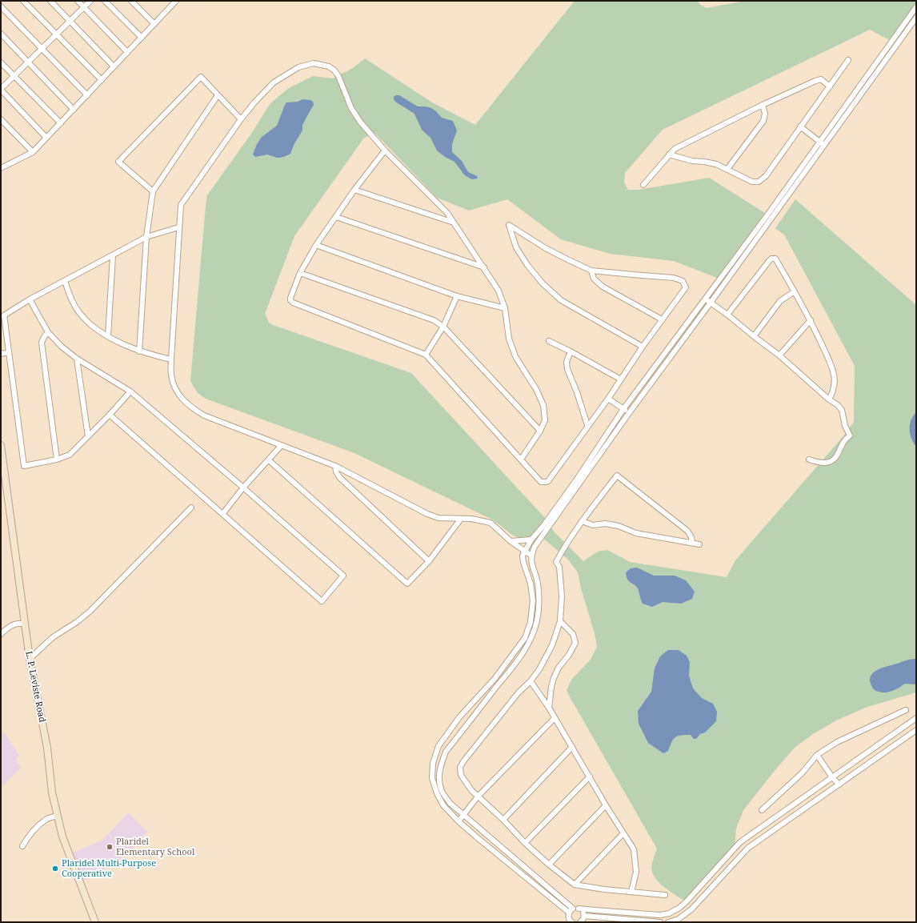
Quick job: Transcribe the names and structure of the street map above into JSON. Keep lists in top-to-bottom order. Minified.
{"streets":{"main road":["L. P. Leviste Road"]},"places":["Plaridel Elementary School","Plaridel Multi-Purpose Cooperative"]}
